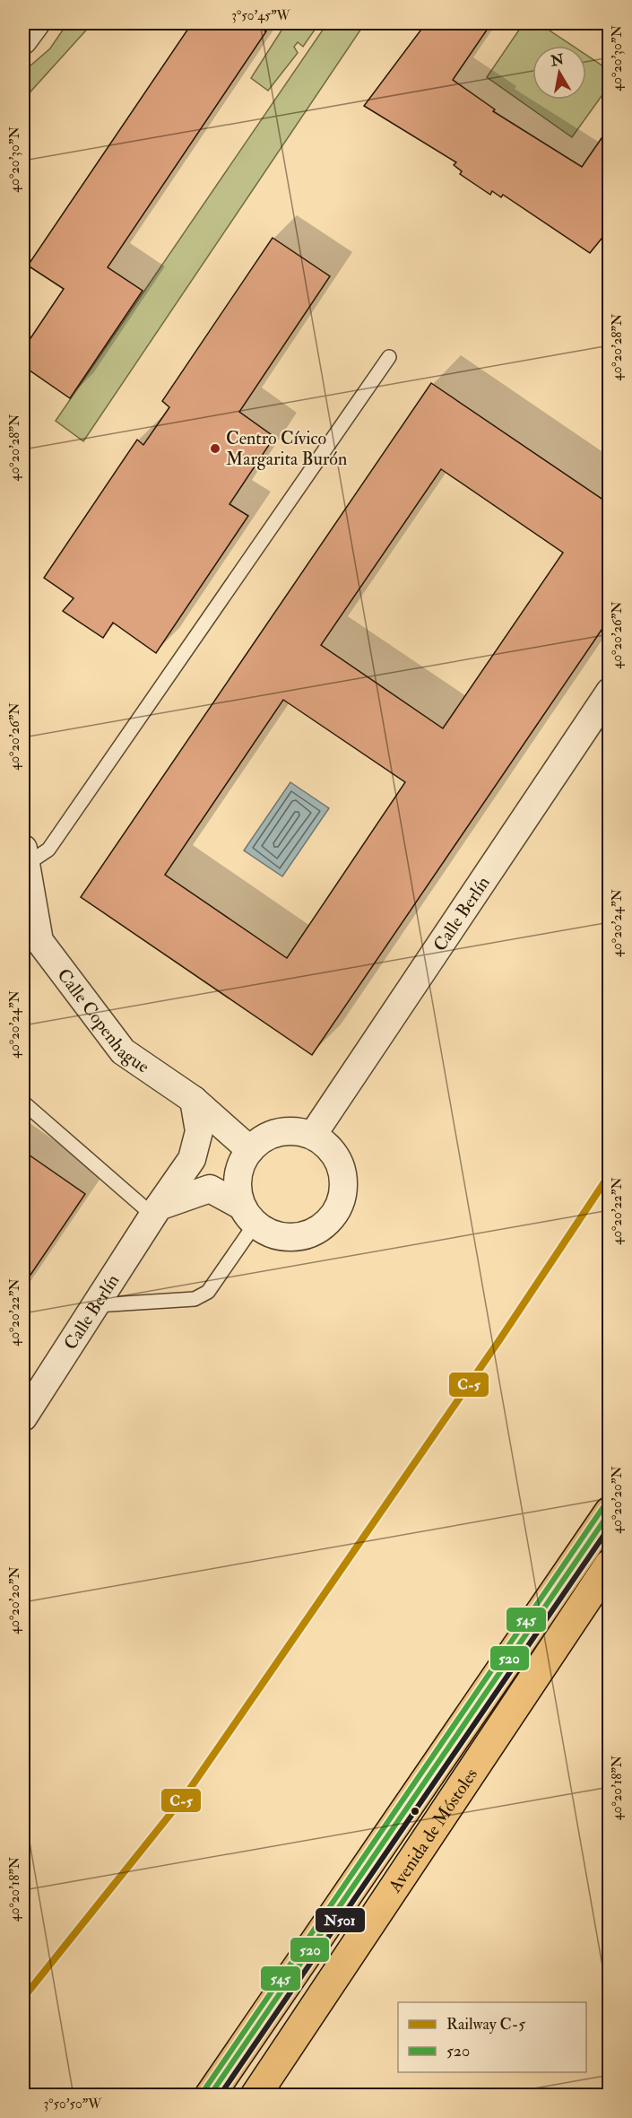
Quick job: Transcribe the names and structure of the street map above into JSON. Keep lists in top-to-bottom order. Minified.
{"streets":{"main road":["Avenida de Móstoles"],"street":["Calle Berlín","Calle Copenhague"]},"crossings":[["Calle Berlín","Calle Copenhague"]],"places":["Centro Cívico Margarita Burón"],"lines":["rail line C-5","transit line 545","transit line 520","transit line N501"],"legend":["Railway C-5","520"],"north":"top","coordinates":["3°50'45\"W","40°20'30\"N","40°20'28\"N","40°20'26\"N","40°20'24\"N","40°20'22\"N","40°20'20\"N","40°20'18\"N","3°50'50\"W"]}
